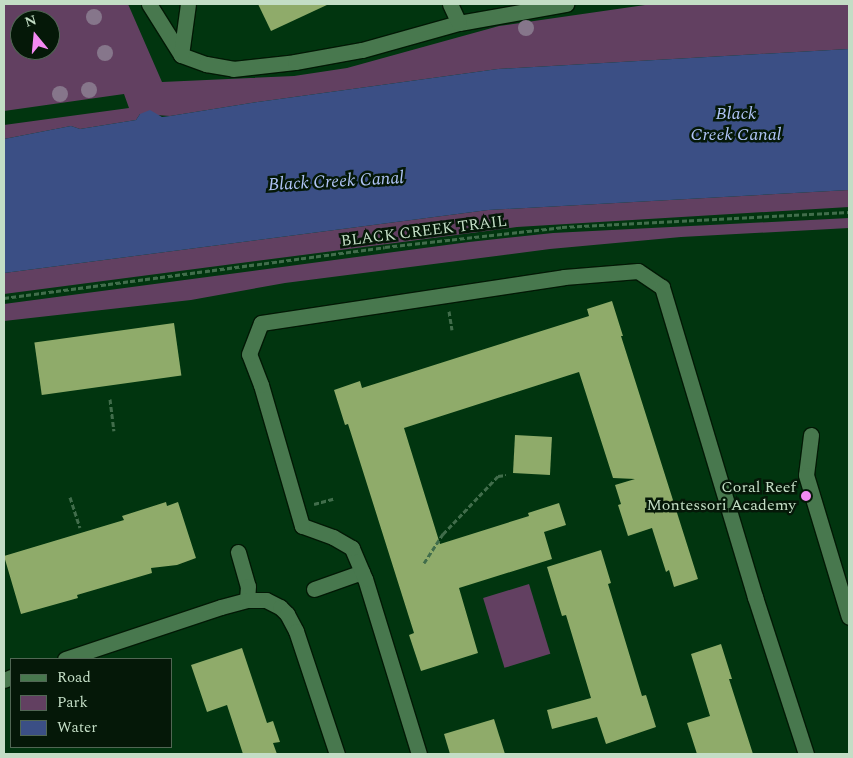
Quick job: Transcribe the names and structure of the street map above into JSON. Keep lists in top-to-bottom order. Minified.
{"streets":{"path":["BLACK CREEK TRAIL"]},"water":["Black Creek Canal"],"places":["Coral Reef Montessori Academy"],"legend":["Road","Park","Water"],"north":"top"}
